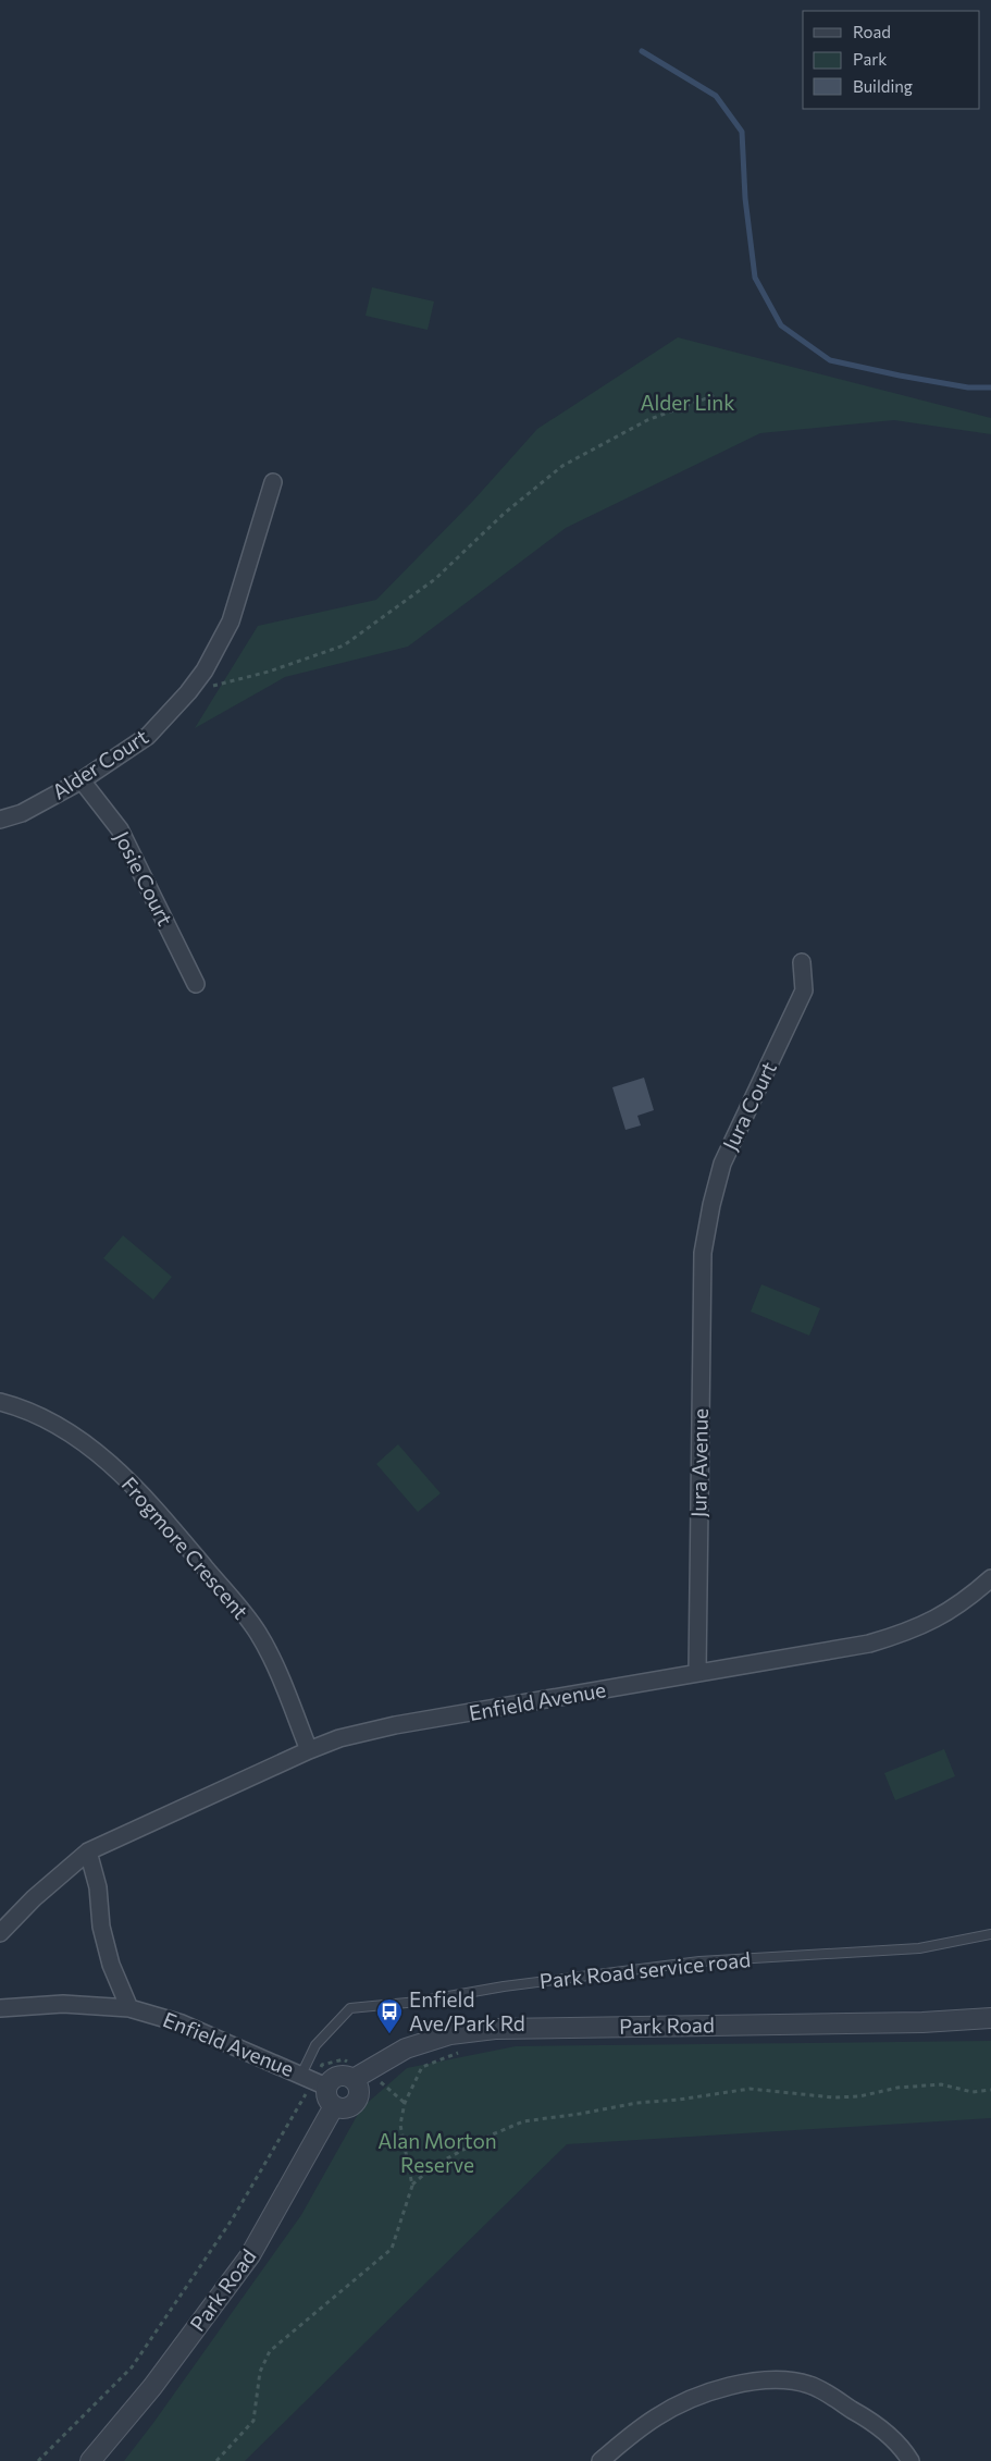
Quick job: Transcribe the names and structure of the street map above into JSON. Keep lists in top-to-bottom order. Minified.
{"streets":{"street":["Alder Court","Josie Court","Jura Court","Jura Avenue","Frogmore Crescent","Enfield Avenue","Park Road"],"lane":["Park Road service road"]},"crossings":[["Alder Court","Josie Court"],["Jura Court","Jura Avenue"],["Jura Avenue","Enfield Avenue"],["Frogmore Crescent","Enfield Avenue"],["Enfield Avenue","Park Road service road"]],"parks":["Alder Link","Alan Morton Reserve"],"places":{"bus stop":["Enfield Ave/Park Rd"]},"legend":["Road","Park","Building"]}
